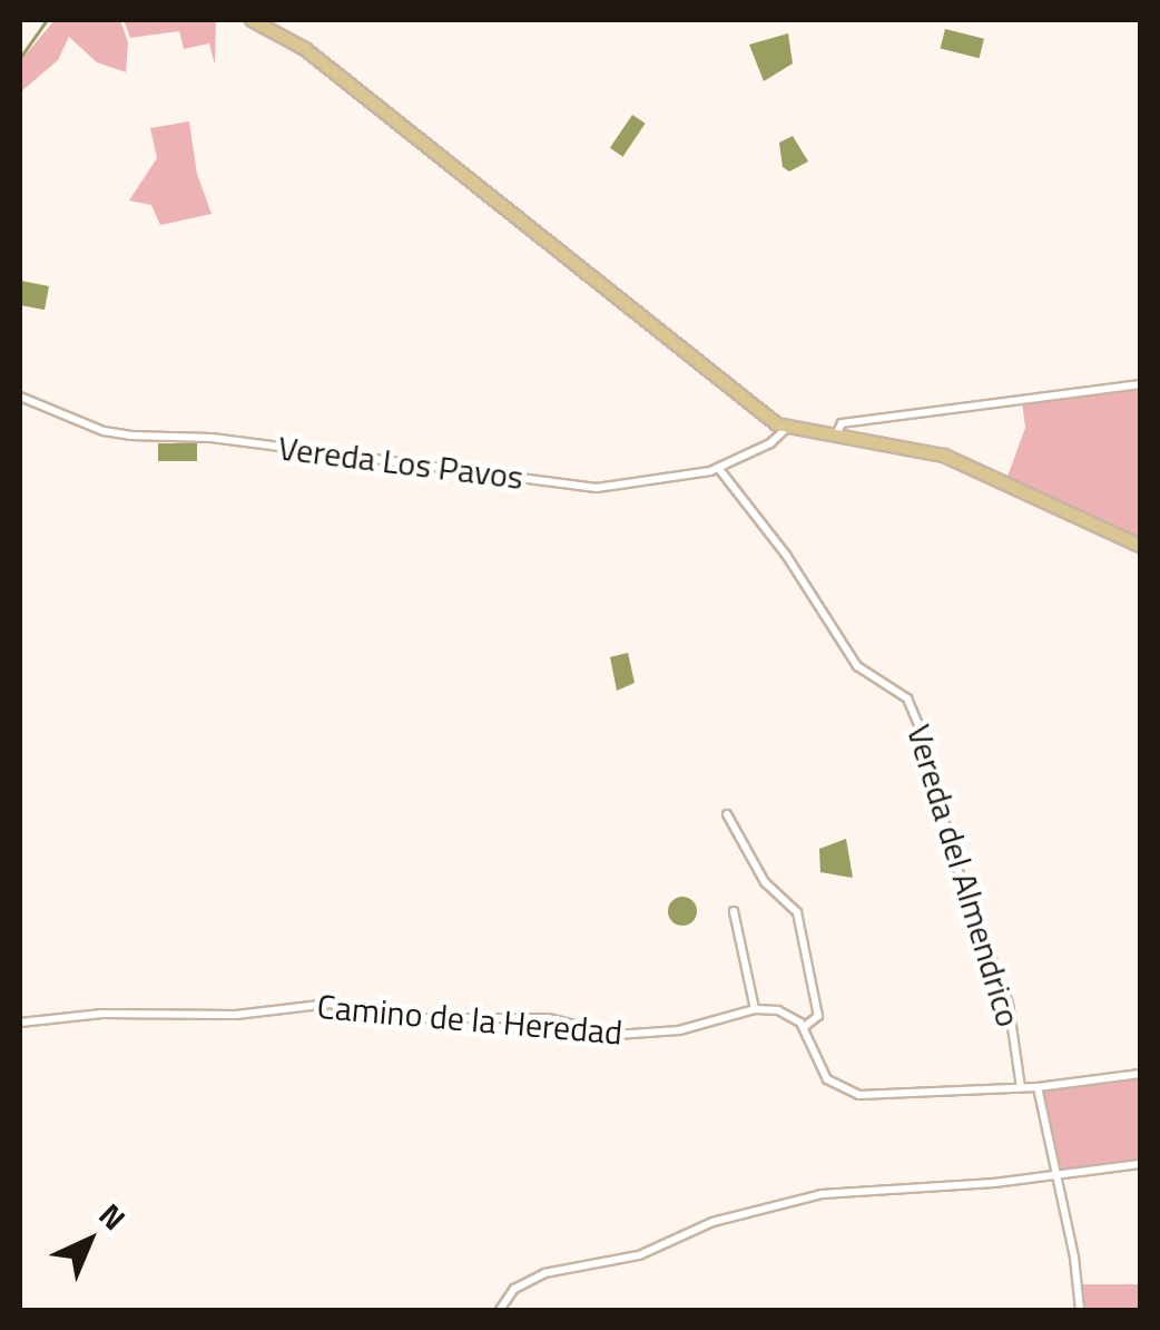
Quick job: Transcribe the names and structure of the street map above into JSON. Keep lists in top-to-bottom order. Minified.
{"streets":{"street":["Vereda Los Pavos","Vereda del Almendrico","Camino de la Heredad"]},"crossings":[["Vereda Los Pavos","Vereda del Almendrico"]],"north":"top right"}
